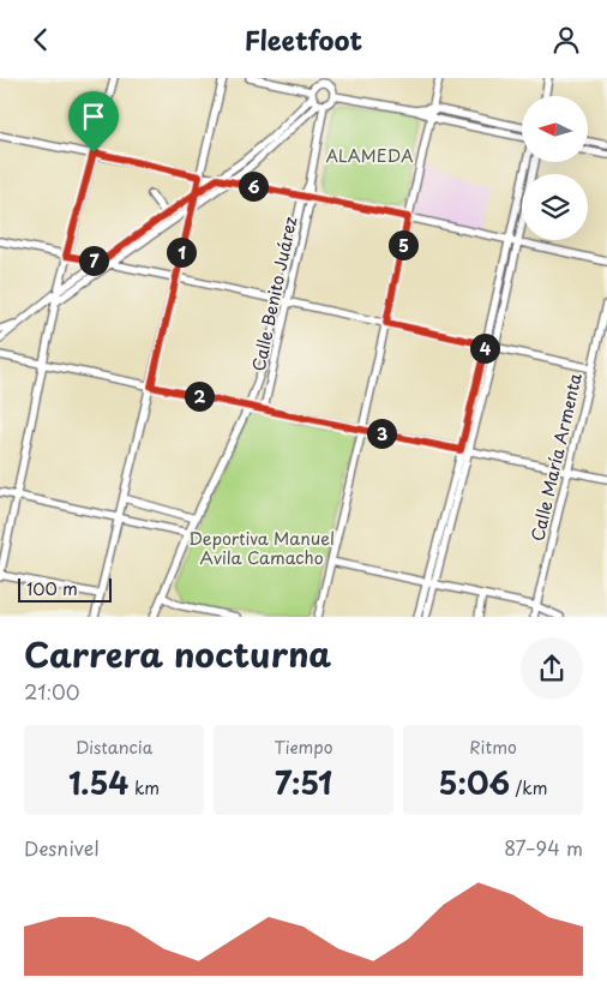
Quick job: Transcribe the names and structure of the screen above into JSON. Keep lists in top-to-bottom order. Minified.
{"streets":{"street":["Calle Benito Juárez","Calle María Armenta"]},"parks":["ALAMEDA","Deportiva Manuel Avila Camacho"],"scale_bar":"100 m","north":"left","page":{"header":"Fleetfoot","pins":["6","5","1","7","4","2","3"],"scale":"100 m","heading":["Carrera nocturna","21:00"],"stats":[["Distancia","1.54 km"],["Tiempo","7:51"],["Ritmo","5:06 /km"]],"chart":["Desnivel","87–94 m"]}}
